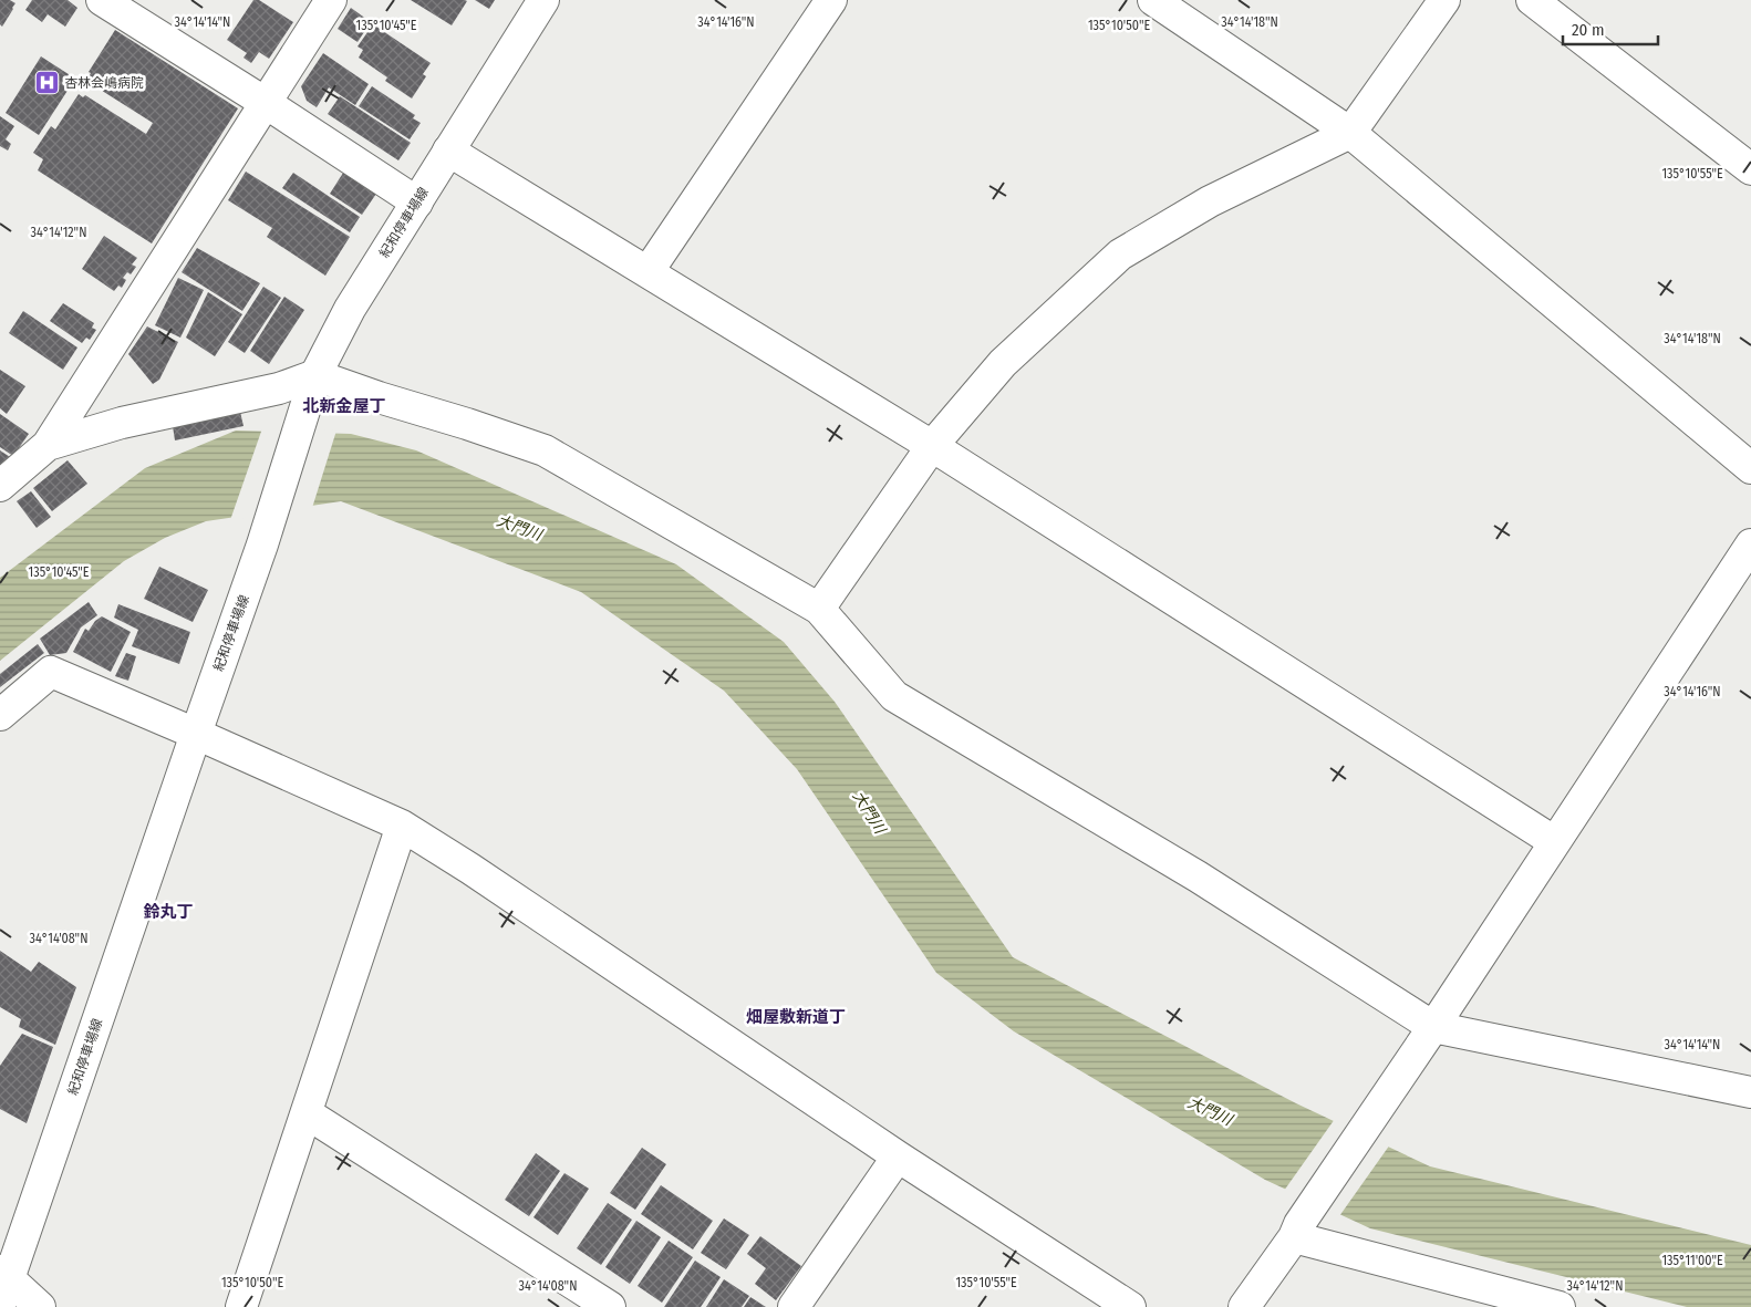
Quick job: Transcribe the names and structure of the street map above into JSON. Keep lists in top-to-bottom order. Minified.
{"streets":{"street":["紀和停車場線"]},"districts":["北新金屋丁","鈴丸丁","畑屋敷新道丁"],"water":["大門川"],"places":{"hospital":["杏林会嶋病院"]},"scale_bar":"20 m","coordinates":["34°14'14\"N","34°14'16\"N","34°14'18\"N","135°10'45\"E","135°10'50\"E","135°10'55\"E","34°14'12\"N","34°14'08\"N","135°11'00\"E"]}
